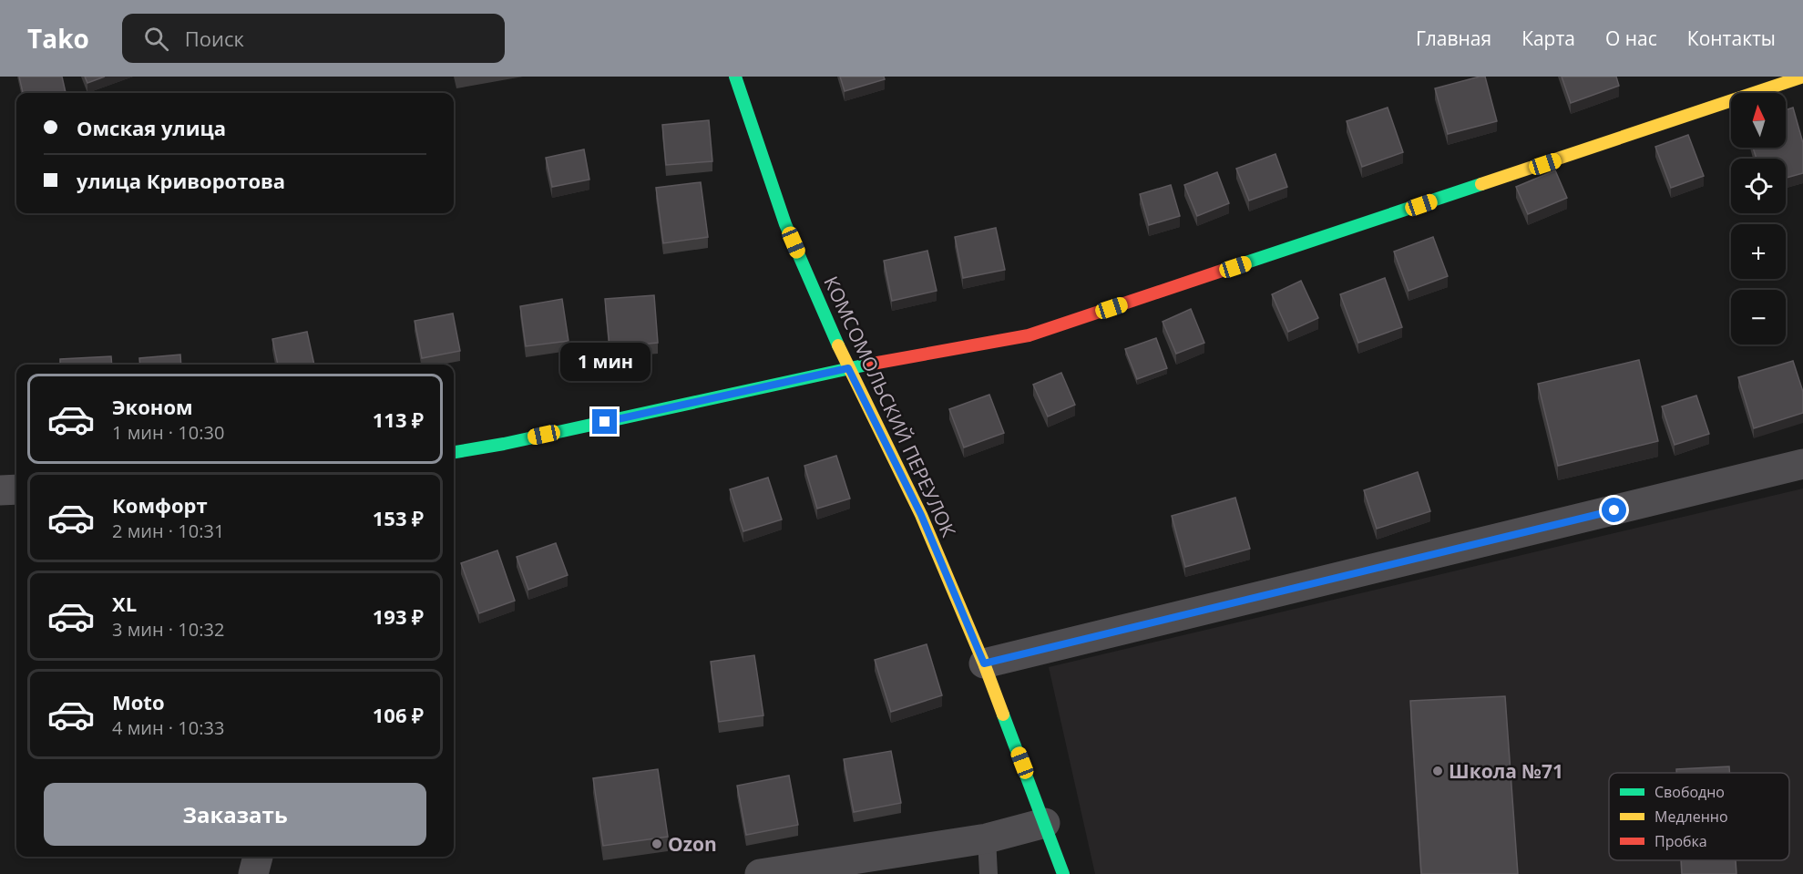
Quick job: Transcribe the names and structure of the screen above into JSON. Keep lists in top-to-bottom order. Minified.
{"streets":{"street":["КОМСОМОЛЬСКИЙ ПЕРЕУЛОК"]},"places":["Школа №71","Ozon"],"legend":["Свободно","Медленно","Пробка"],"north":"top","page":{"header":"Tako","search":"Поиск","nav":["Главная","Карта","О нас","Контакты"],"map_buttons":["+","−"],"banner":["Омская улица","улица Криворотова"],"bubble":"1 мин","list":[{"name":"Эконом","note":"1 мин · 10:30","value":"113 ₽"},{"name":"Комфорт","note":"2 мин · 10:31","value":"153 ₽"},{"name":"XL","note":"3 мин · 10:32","value":"193 ₽"},{"name":"Moto","note":"4 мин · 10:33","value":"106 ₽"}],"buttons":"Заказать"}}
